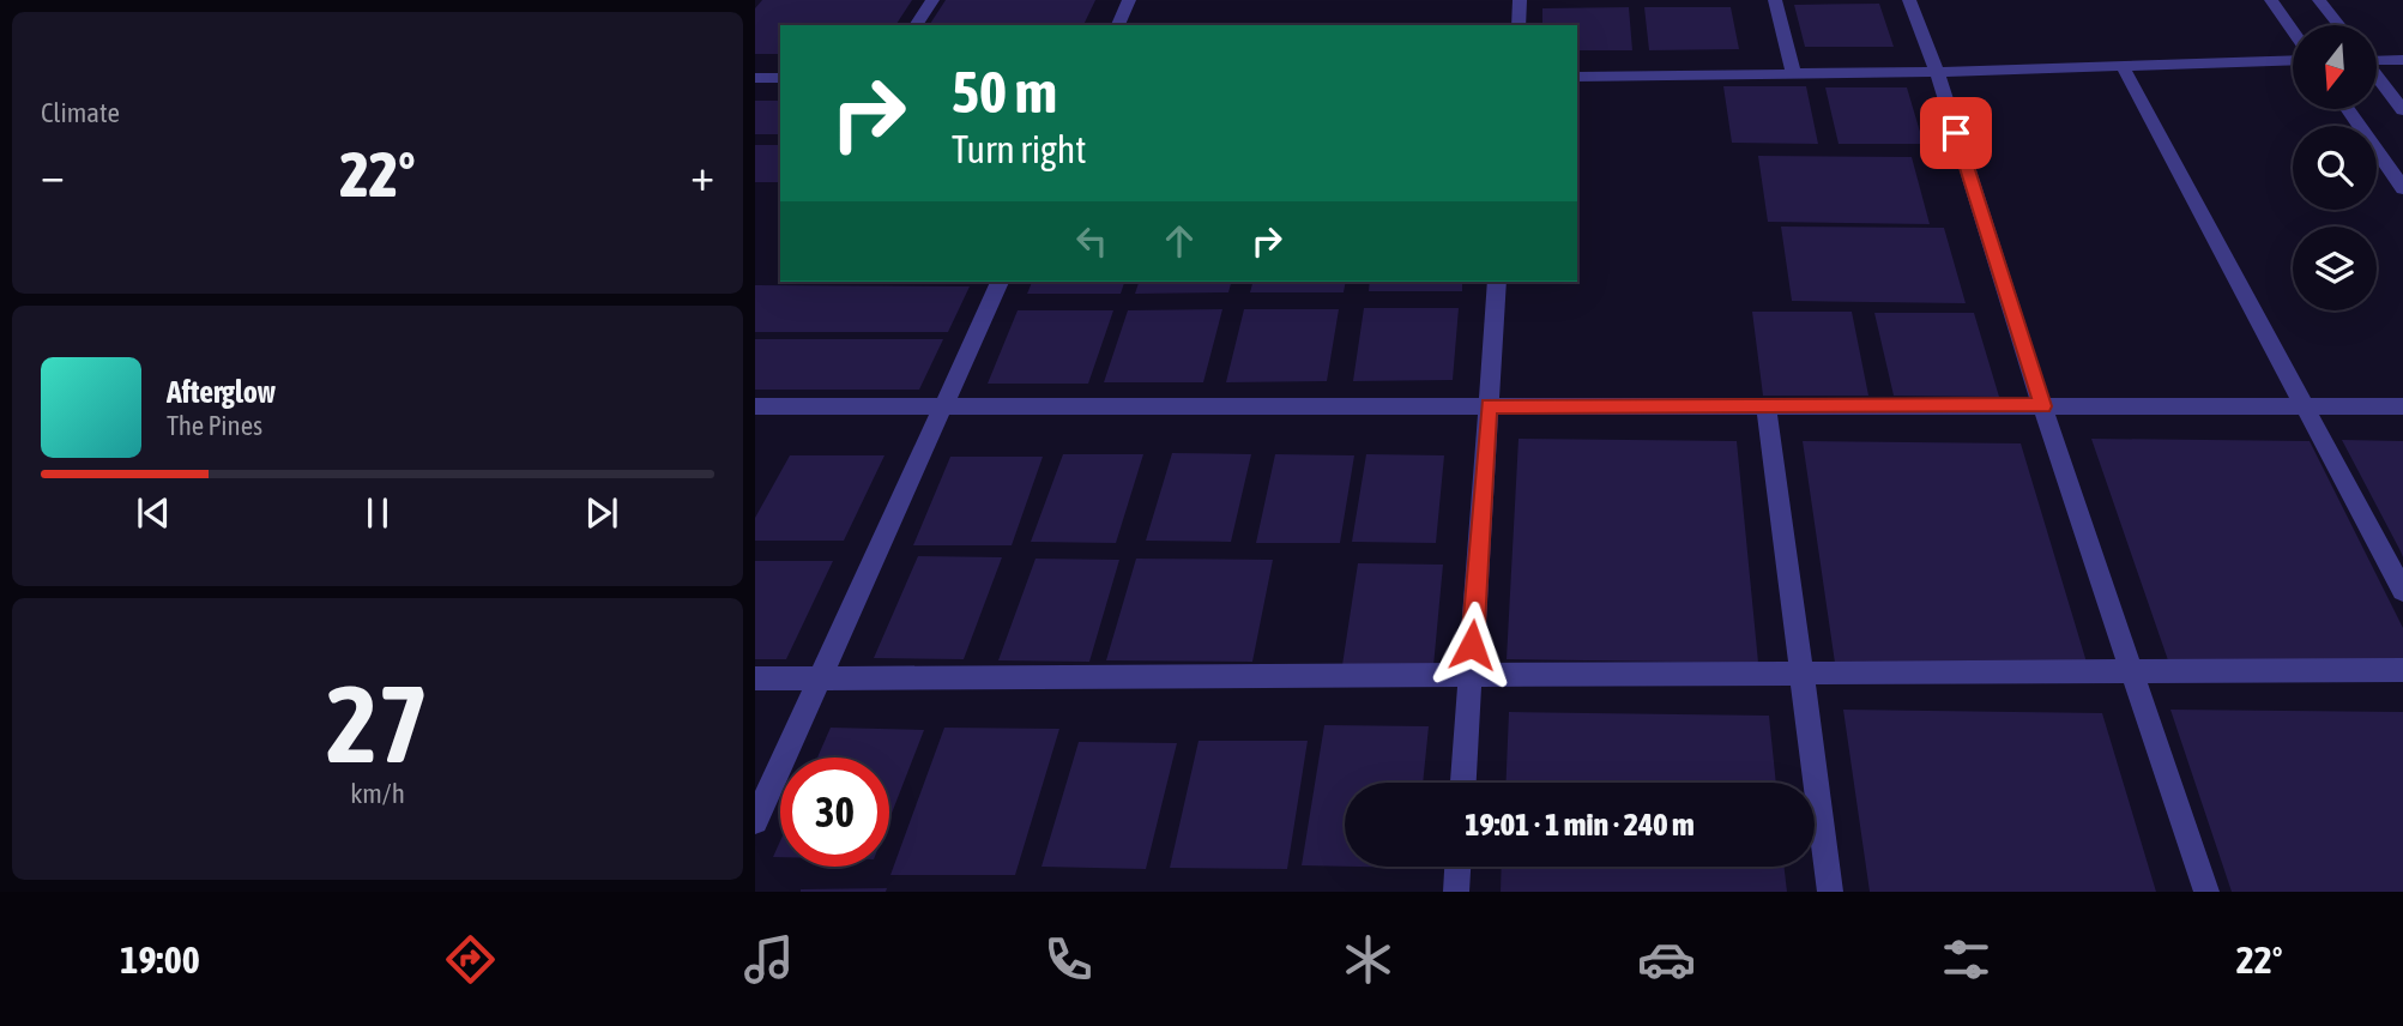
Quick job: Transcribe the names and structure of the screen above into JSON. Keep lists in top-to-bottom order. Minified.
{"north":"bottom","page":{"tile":["Climate",["27","km/h"]],"turn":["50 m","Turn right"],"heat":["−","22°","+"],"song":["Afterglow","The Pines"],"limit":"30","trip":"19:01 · 1 min · 240 m","tabs":["19:00","22°"]}}
